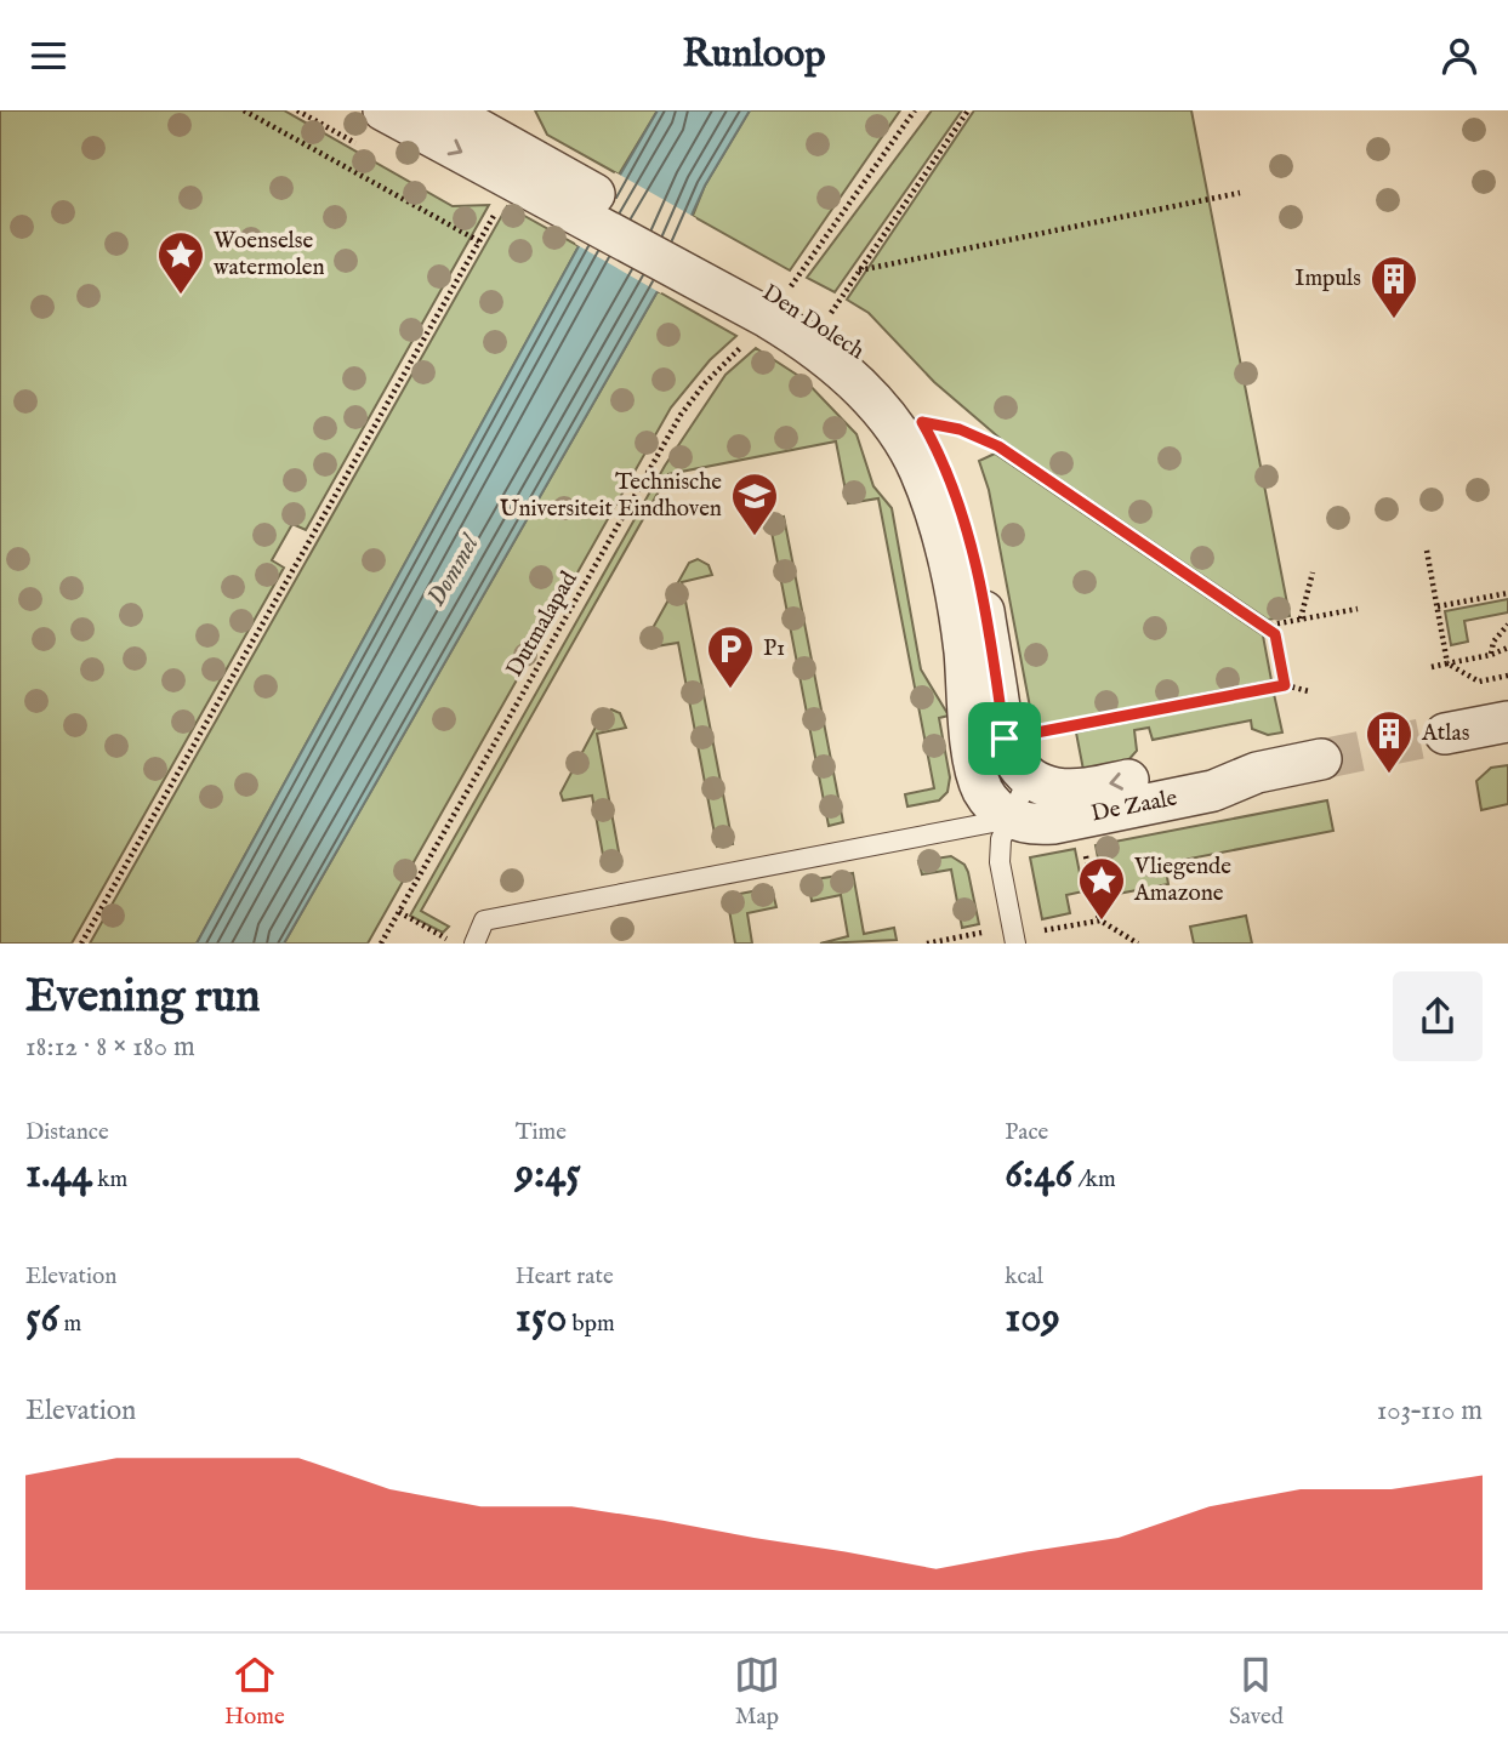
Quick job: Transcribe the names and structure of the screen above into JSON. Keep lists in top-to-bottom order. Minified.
{"streets":{"street":["Den Dolech","De Zaale"],"path":["Dutmalapad"]},"crossings":[["Den Dolech","De Zaale"]],"water":["Dommel"],"places":{"place":["Woenselse watermolen","Vliegende Amazone"],"building":["Impuls","Atlas"],"school or university":["Technische Universiteit Eindhoven"],"parking":["P1"]},"page":{"header":"Runloop","heading":["Evening run","18:12 · 8 × 180 m"],"stats":[["Distance","1.44 km"],["Time","9:45"],["Pace","6:46 /km"],["Elevation","56 m"],["Heart rate","150 bpm"],["kcal","109"]],"chart":["Elevation","103–110 m"],"tabs":["Home","Map","Saved"]}}
